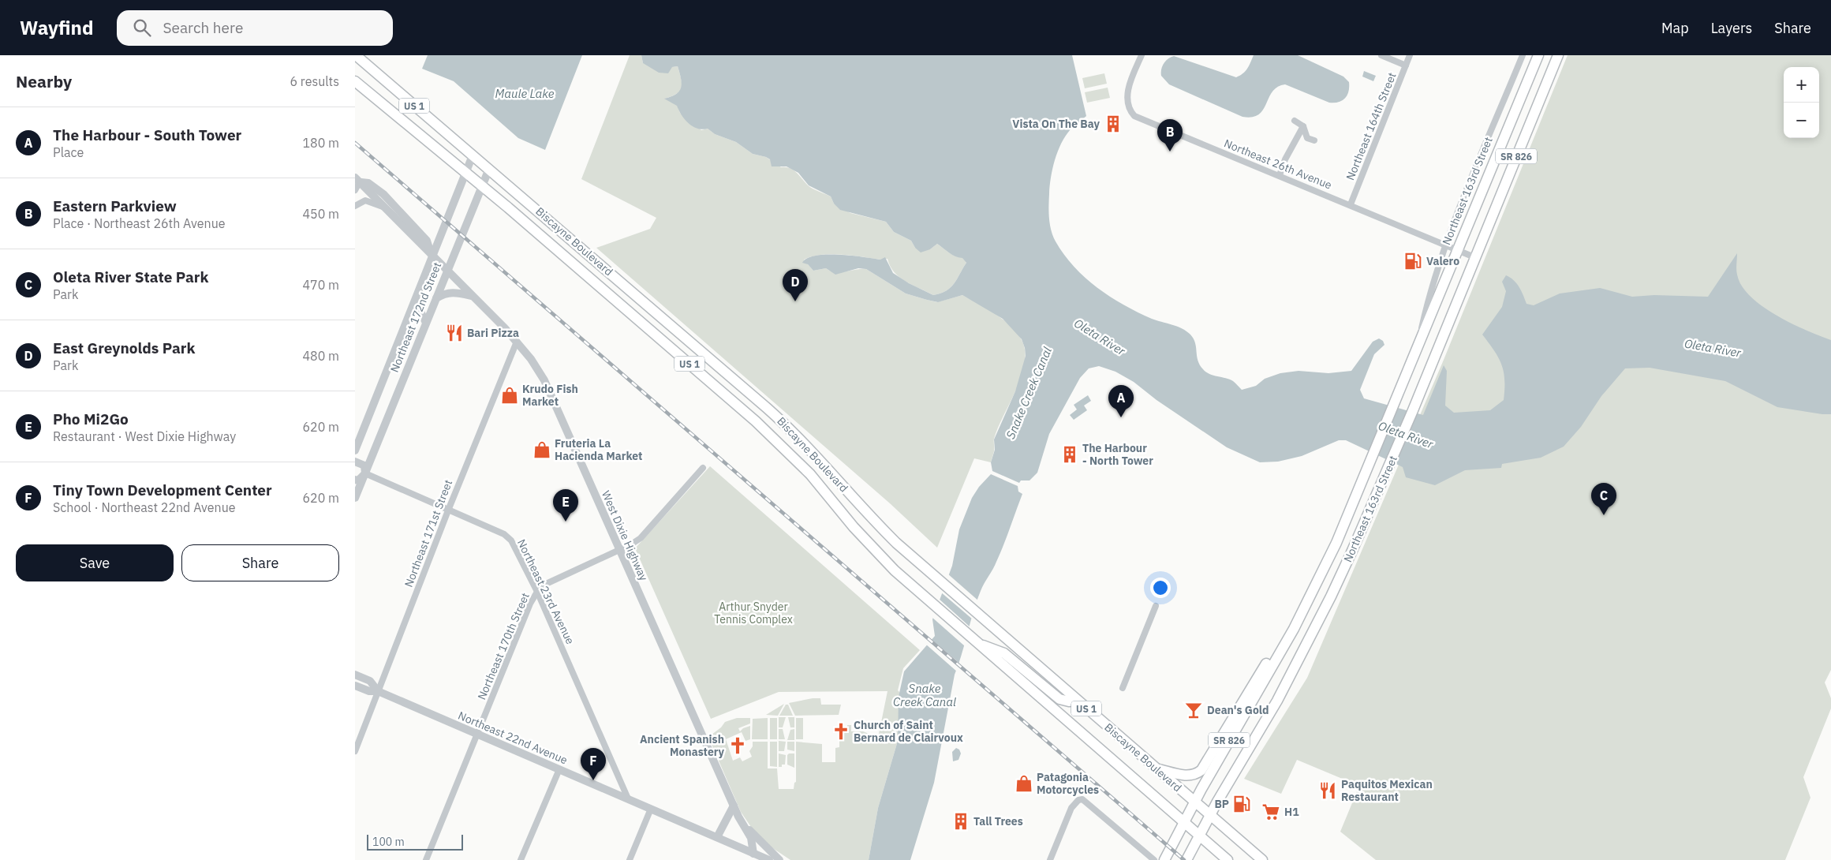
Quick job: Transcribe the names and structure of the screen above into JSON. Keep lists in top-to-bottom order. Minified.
{"streets":{"main road":["US 1","SR 826","Northeast 163rd Street","Biscayne Boulevard"],"street":["Northeast 164th Street","Northeast 26th Avenue","Northeast 172nd Street","Northeast 171st Street","West Dixie Highway","Northeast 23rd Avenue","Northeast 170th Street","Northeast 22nd Avenue"]},"crossings":[["Northeast 164th Street","Northeast 26th Avenue"],["Northeast 26th Avenue","Northeast 163rd Street"],["Northeast 163rd Street","Biscayne Boulevard"],["Biscayne Boulevard","Northeast 172nd Street"],["Northeast 172nd Street","West Dixie Highway"],["Northeast 172nd Street","Northeast 23rd Avenue"],["Northeast 171st Street","West Dixie Highway"],["Northeast 171st Street","Northeast 23rd Avenue"],["Northeast 171st Street","Northeast 22nd Avenue"],["West Dixie Highway","Northeast 170th Street"],["West Dixie Highway","Northeast 22nd Avenue"],["Northeast 23rd Avenue","Northeast 170th Street"],["Northeast 23rd Avenue","Northeast 22nd Avenue"],["Northeast 170th Street","Northeast 22nd Avenue"]],"water":["Maule Lake","Oleta River","Snake Creek Canal"],"parks":["Arthur Snyder Tennis Complex"],"places":{"building":["Vista On The Bay","The Harbour - North Tower","Tall Trees"],"fuel station":["Valero","BP"],"restaurant":["Bari Pizza","Paquitos Mexican Restaurant"],"shop":["Krudo Fish Market","Fruteria La Hacienda Market","Patagonia Motorcycles"],"bar":["Dean's Gold"],"church":["Church of Saint Bernard de Clairvoux","Ancient Spanish Monastery"],"supermarket":["H1"]},"scale_bar":"100 m","page":{"header":"Wayfind","search":"Search here","nav":["Map","Layers","Share"],"heading":["Nearby","6 results"],"map_buttons":["+","−"],"list":[{"mark":"A","name":"The Harbour - South Tower","note":"Place","value":"180 m"},{"mark":"B","name":"Eastern Parkview","note":"Place · Northeast 26th Avenue","value":"450 m"},{"mark":"C","name":"Oleta River State Park","note":"Park","value":"470 m"},{"mark":"D","name":"East Greynolds Park","note":"Park","value":"480 m"},{"mark":"E","name":"Pho Mi2Go","note":"Restaurant · West Dixie Highway","value":"620 m"},{"mark":"F","name":"Tiny Town Development Center","note":"School · Northeast 22nd Avenue","value":"620 m"}],"pins":["B","D","A","C","E","F"],"buttons":["Save","Share"],"scale":"100 m"}}
